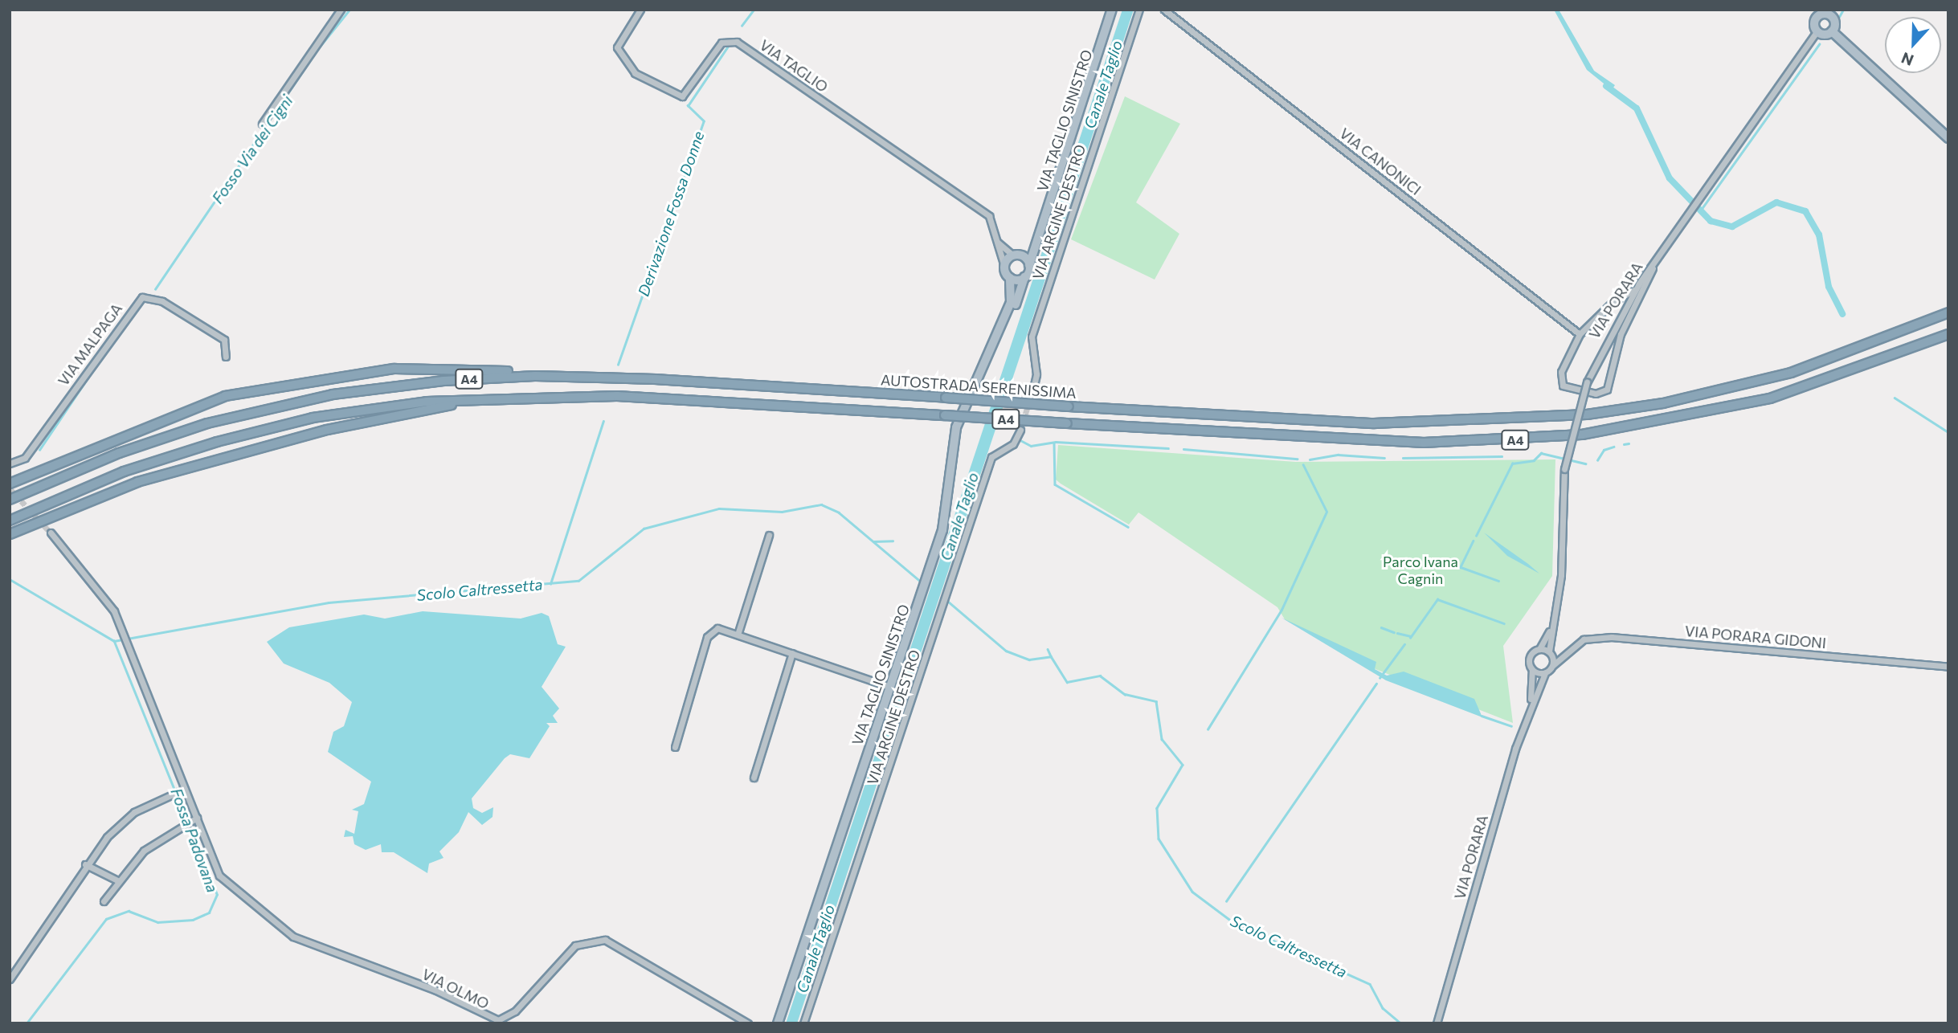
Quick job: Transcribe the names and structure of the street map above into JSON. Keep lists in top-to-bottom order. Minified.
{"streets":{"highway":["A4","AUTOSTRADA SERENISSIMA"],"main road":["VIA TAGLIO SINISTRO"],"street":["VIA TAGLIO","VIA CANONICI","VIA ARGINE DESTRO","VIA PORARA","VIA MALPAGA","VIA PORARA GIDONI","VIA OLMO"]},"crossings":[["VIA PORARA","VIA PORARA GIDONI"]],"water":["Canale Taglio","Fosso Via dei Cigni","Derivazione Fossa Donne","Scolo Caltressetta","Fossa Padovana"],"parks":["Parco Ivana Cagnin"],"north":"bottom"}
